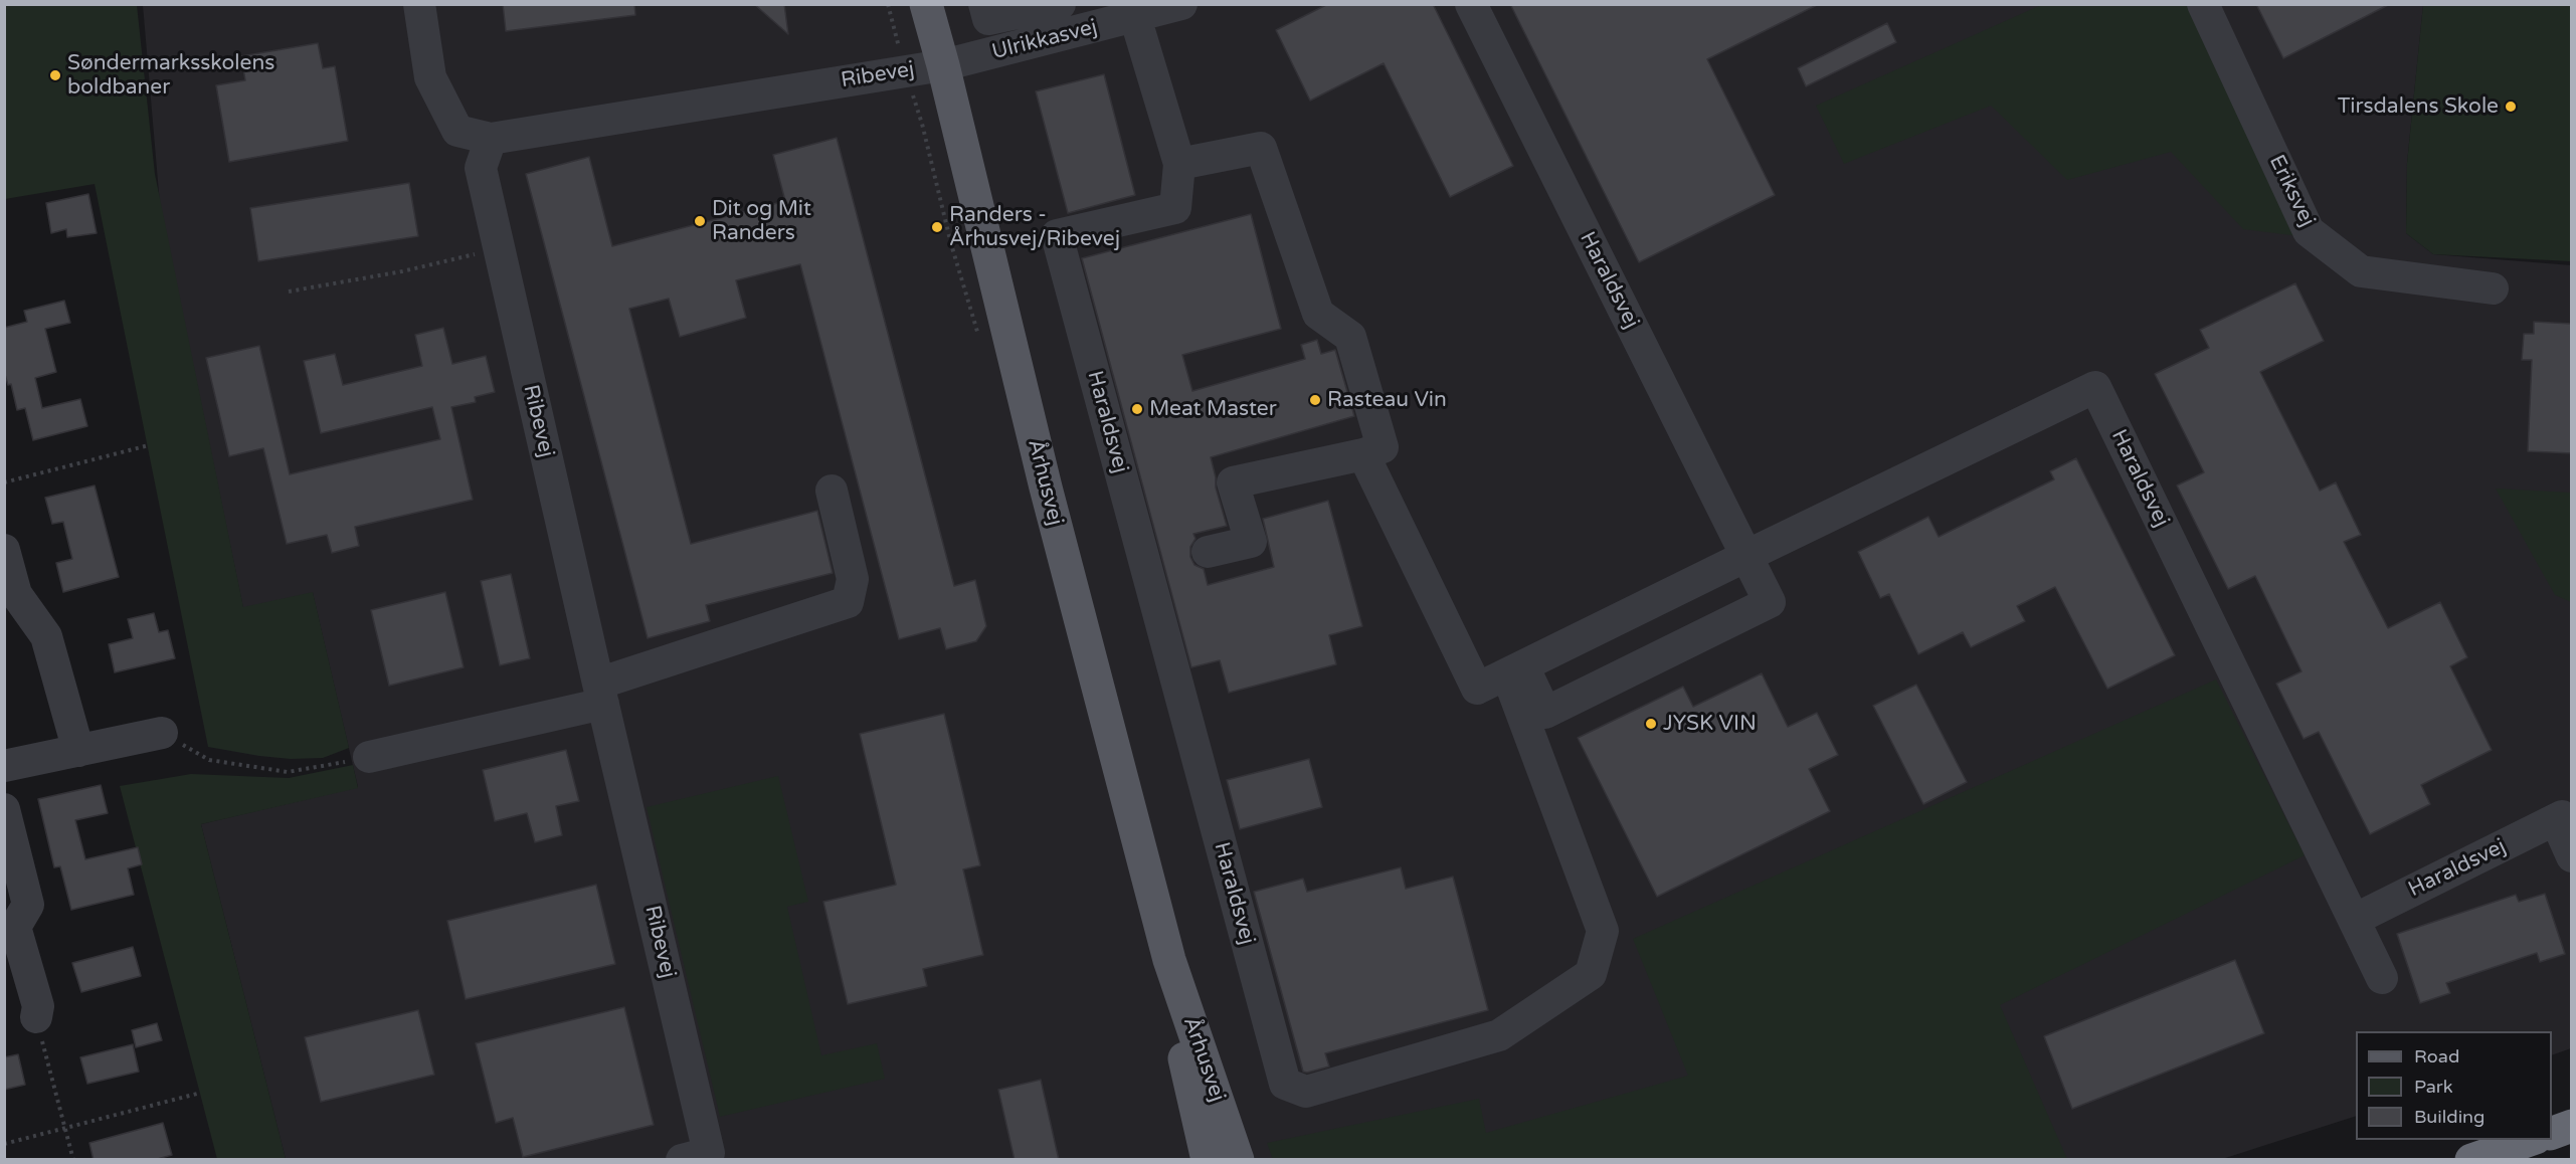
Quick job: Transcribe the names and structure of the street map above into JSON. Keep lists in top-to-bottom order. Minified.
{"streets":{"main road":["Århusvej"],"street":["Ulrikkasvej","Ribevej","Eriksvej","Haraldsvej"]},"crossings":[["Ulrikkasvej","Ribevej"],["Ulrikkasvej","Haraldsvej"],["Ulrikkasvej","Århusvej"],["Ribevej","Århusvej"]],"places":["Søndermarksskolens boldbaner","Tirsdalens Skole","Dit og Mit Randers","Randers - Århusvej/Ribevej","Rasteau Vin","Meat Master","JYSK VIN"],"legend":["Road","Park","Building"]}
